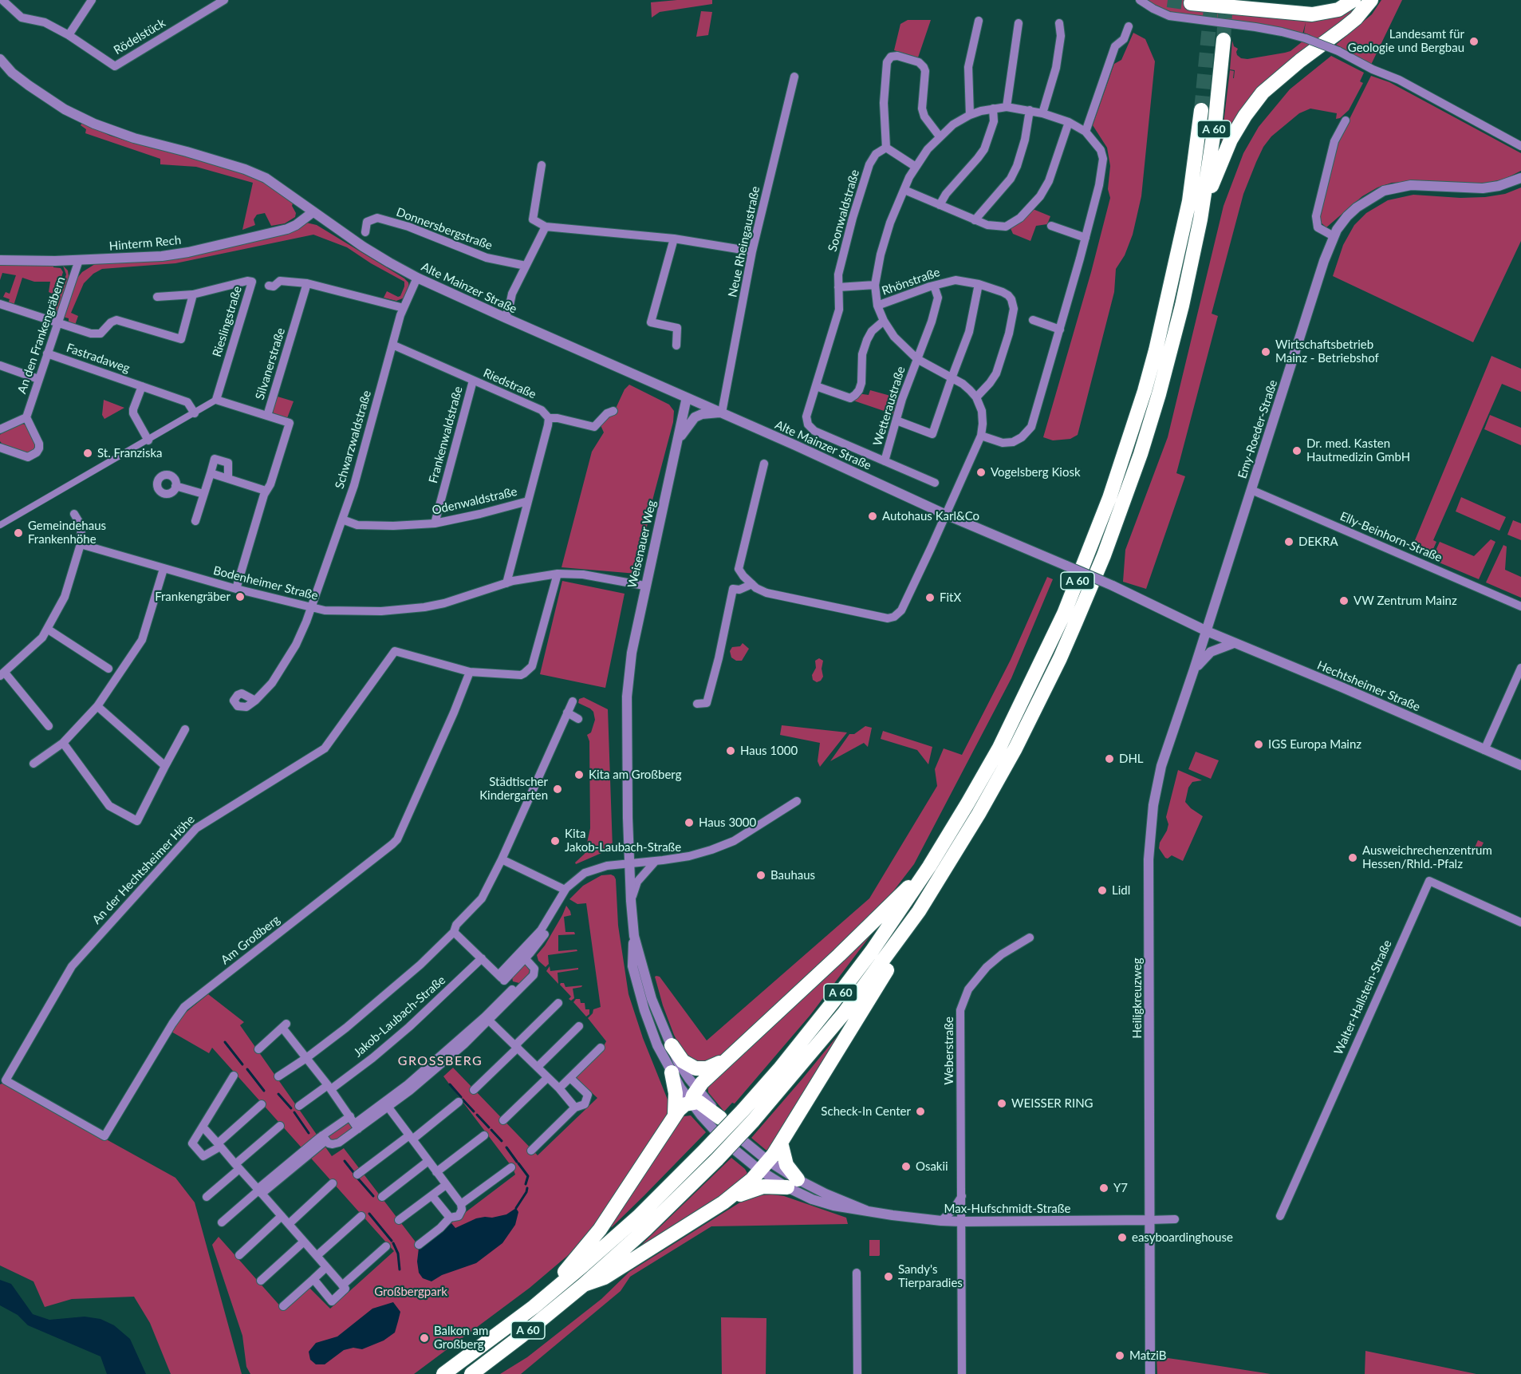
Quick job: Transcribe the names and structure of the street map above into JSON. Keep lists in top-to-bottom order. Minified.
{"streets":{"highway":["A 60"],"street":["Rödelstück","Soonwaldstraße","Donnersbergstraße","Neue Rheingaustraße","Hinterm Rech","Rhönstraße","Alte Mainzer Straße","Rieslingstraße","An den Frankengräbern","Fastradaweg","Silvanerstraße","Riedstraße","Wetteraustraße","Emy-Roeder-Straße","Frankenwaldstraße","Schwarzwaldstraße","Odenwaldstraße","Elly-Beinhorn-Straße","Weisenauer Weg","Bodenheimer Straße","Hechtsheimer Straße","An der Hechtsheimer Höhe","Am Großberg","Walter-Hallstein-Straße","Heiligkreuzweg","Jakob-Laubach-Straße","Weberstraße","Max-Hufschmidt-Straße"]},"crossings":[["Soonwaldstraße","Wetteraustraße"],["Neue Rheingaustraße","Alte Mainzer Straße"],["Hinterm Rech","Alte Mainzer Straße"],["Hinterm Rech","An den Frankengräbern"],["Rhönstraße","Wetteraustraße"],["Alte Mainzer Straße","Emy-Roeder-Straße"],["Alte Mainzer Straße","Schwarzwaldstraße"],["Alte Mainzer Straße","Weisenauer Weg"],["Alte Mainzer Straße","Hechtsheimer Straße"],["Alte Mainzer Straße","Heiligkreuzweg"],["An den Frankengräbern","Fastradaweg"],["Silvanerstraße","Bodenheimer Straße"],["Riedstraße","Frankenwaldstraße"],["Riedstraße","Schwarzwaldstraße"],["Emy-Roeder-Straße","Elly-Beinhorn-Straße"],["Emy-Roeder-Straße","Hechtsheimer Straße"],["Emy-Roeder-Straße","Heiligkreuzweg"],["Frankenwaldstraße","Odenwaldstraße"],["Schwarzwaldstraße","Odenwaldstraße"],["Schwarzwaldstraße","Bodenheimer Straße"],["Weisenauer Weg","Bodenheimer Straße"],["Weisenauer Weg","Max-Hufschmidt-Straße"],["Hechtsheimer Straße","Heiligkreuzweg"],["An der Hechtsheimer Höhe","Am Großberg"],["Heiligkreuzweg","Max-Hufschmidt-Straße"],["Weberstraße","Max-Hufschmidt-Straße"]],"districts":["GROSSBERG"],"parks":["Großbergpark"],"places":["Landesamt für Geologie und Bergbau","Wirtschaftsbetrieb Mainz - Betriebshof","Dr. med. Kasten Hautmedizin GmbH","St. Franziska","Vogelsberg Kiosk","Autohaus Karl&Co","Gemeindehaus Frankenhöhe","DEKRA","Frankengräber","FitX","VW Zentrum Mainz","IGS Europa Mainz","Haus 1000","DHL","Kita am Großberg","Städtischer Kindergarten","Haus 3000","Kita Jakob-Laubach-Straße","Ausweichrechenzentrum Hessen/Rhld.-Pfalz","Bauhaus","Lidl","WEISSER RING","Scheck-In Center","Osakii","Y7","easyboardinghouse","Sandy's Tierparadies","Balkon am Großberg","MatziB"]}
